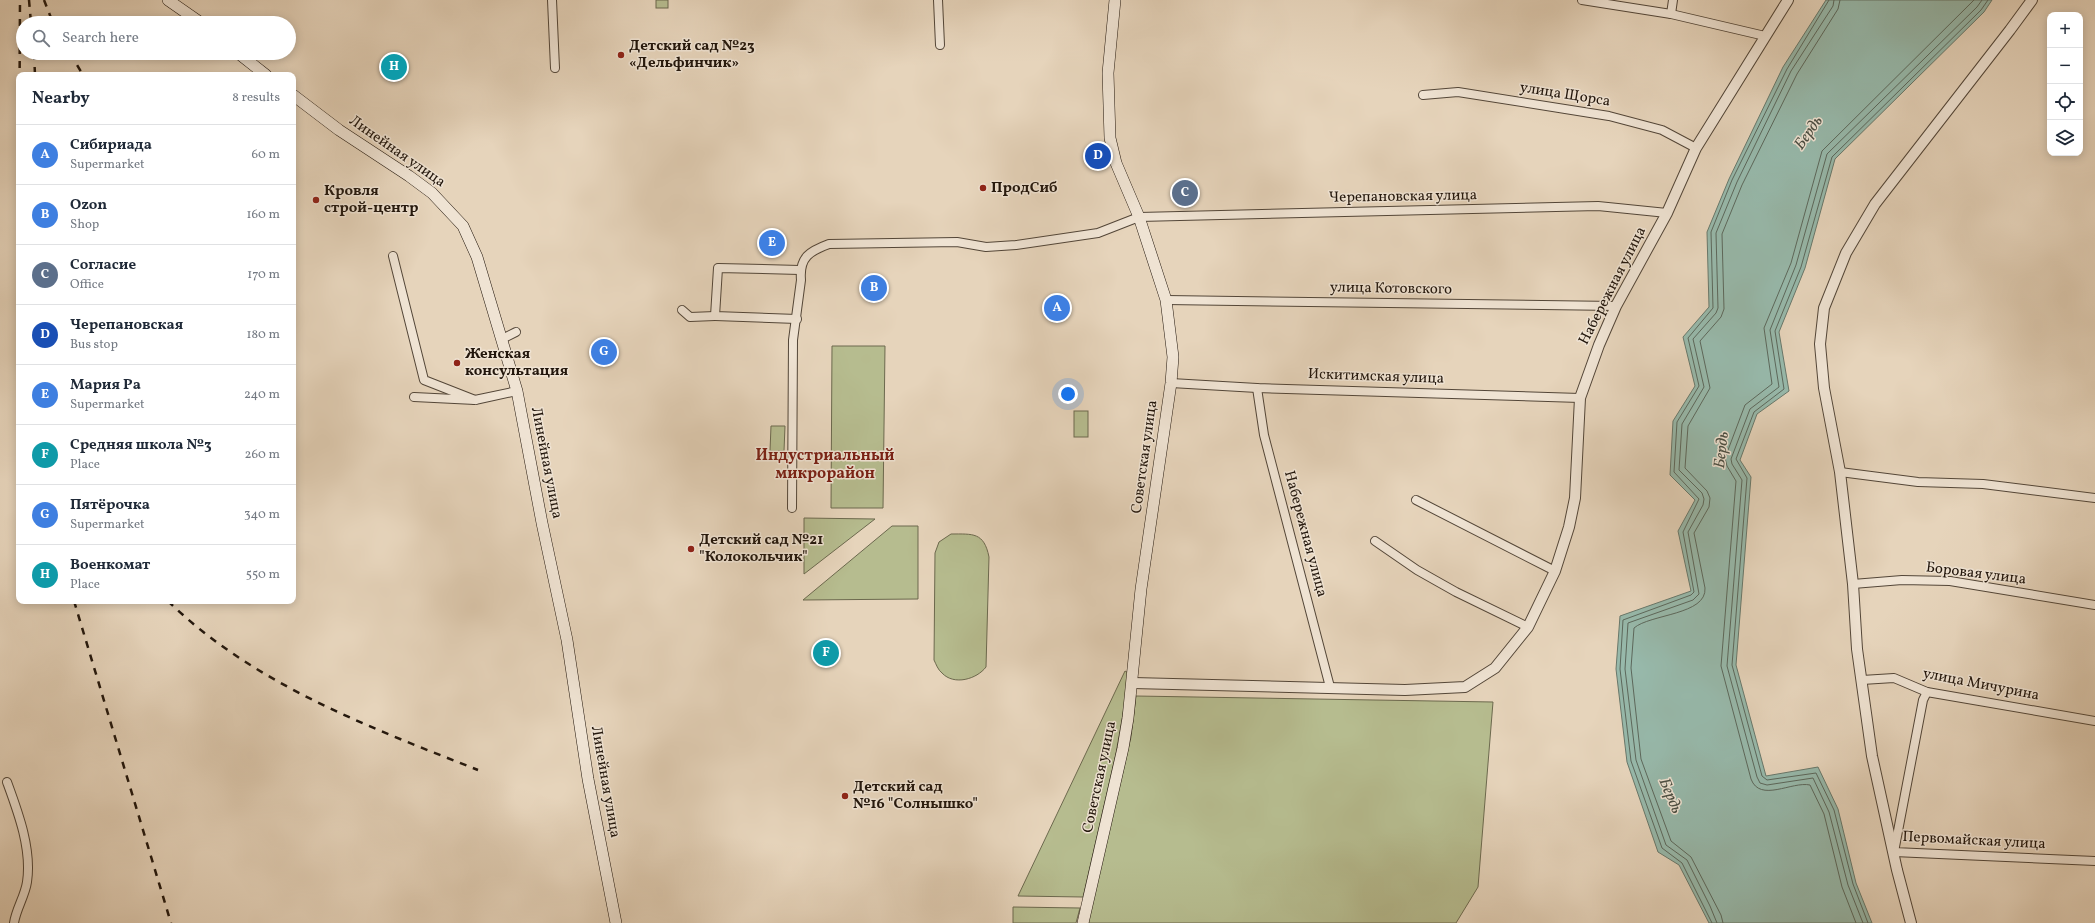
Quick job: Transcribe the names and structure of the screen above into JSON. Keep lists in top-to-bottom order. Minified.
{"streets":{"main road":["Линейная улица","Советская улица"],"street":["улица Щорса","Черепановская улица","Набережная улица","улица Котовского","Искитимская улица","Боровая улица","улица Мичурина","Первомайская улица"]},"crossings":[["улица Щорса","Набережная улица"],["Черепановская улица","Набережная улица"],["Черепановская улица","Советская улица"],["Набережная улица","улица Котовского"],["Набережная улица","Искитимская улица"],["Набережная улица","Советская улица"],["улица Котовского","Советская улица"],["Искитимская улица","Советская улица"],["улица Мичурина","Первомайская улица"]],"districts":["Индустриальный микрорайон"],"water":["Бердь"],"places":["Детский сад №23 «Дельфинчик»","ПродСиб","Кровля строй-центр","Женская консультация","Детский сад №21 \"Колокольчик\"","Детский сад №16 \"Солнышко\""],"page":{"map_buttons":["+","−"],"search":"Search here","pins":["H","D","C","E","B","A","G","F"],"heading":["Nearby","8 results"],"list":[{"mark":"A","name":"Сибириада","note":"Supermarket","value":"60 m"},{"mark":"B","name":"Ozon","note":"Shop","value":"160 m"},{"mark":"C","name":"Согласие","note":"Office","value":"170 m"},{"mark":"D","name":"Черепановская","note":"Bus stop","value":"180 m"},{"mark":"E","name":"Мария Ра","note":"Supermarket","value":"240 m"},{"mark":"F","name":"Средняя школа №3","note":"Place","value":"260 m"},{"mark":"G","name":"Пятёрочка","note":"Supermarket","value":"340 m"},{"mark":"H","name":"Военкомат","note":"Place","value":"550 m"}]}}
